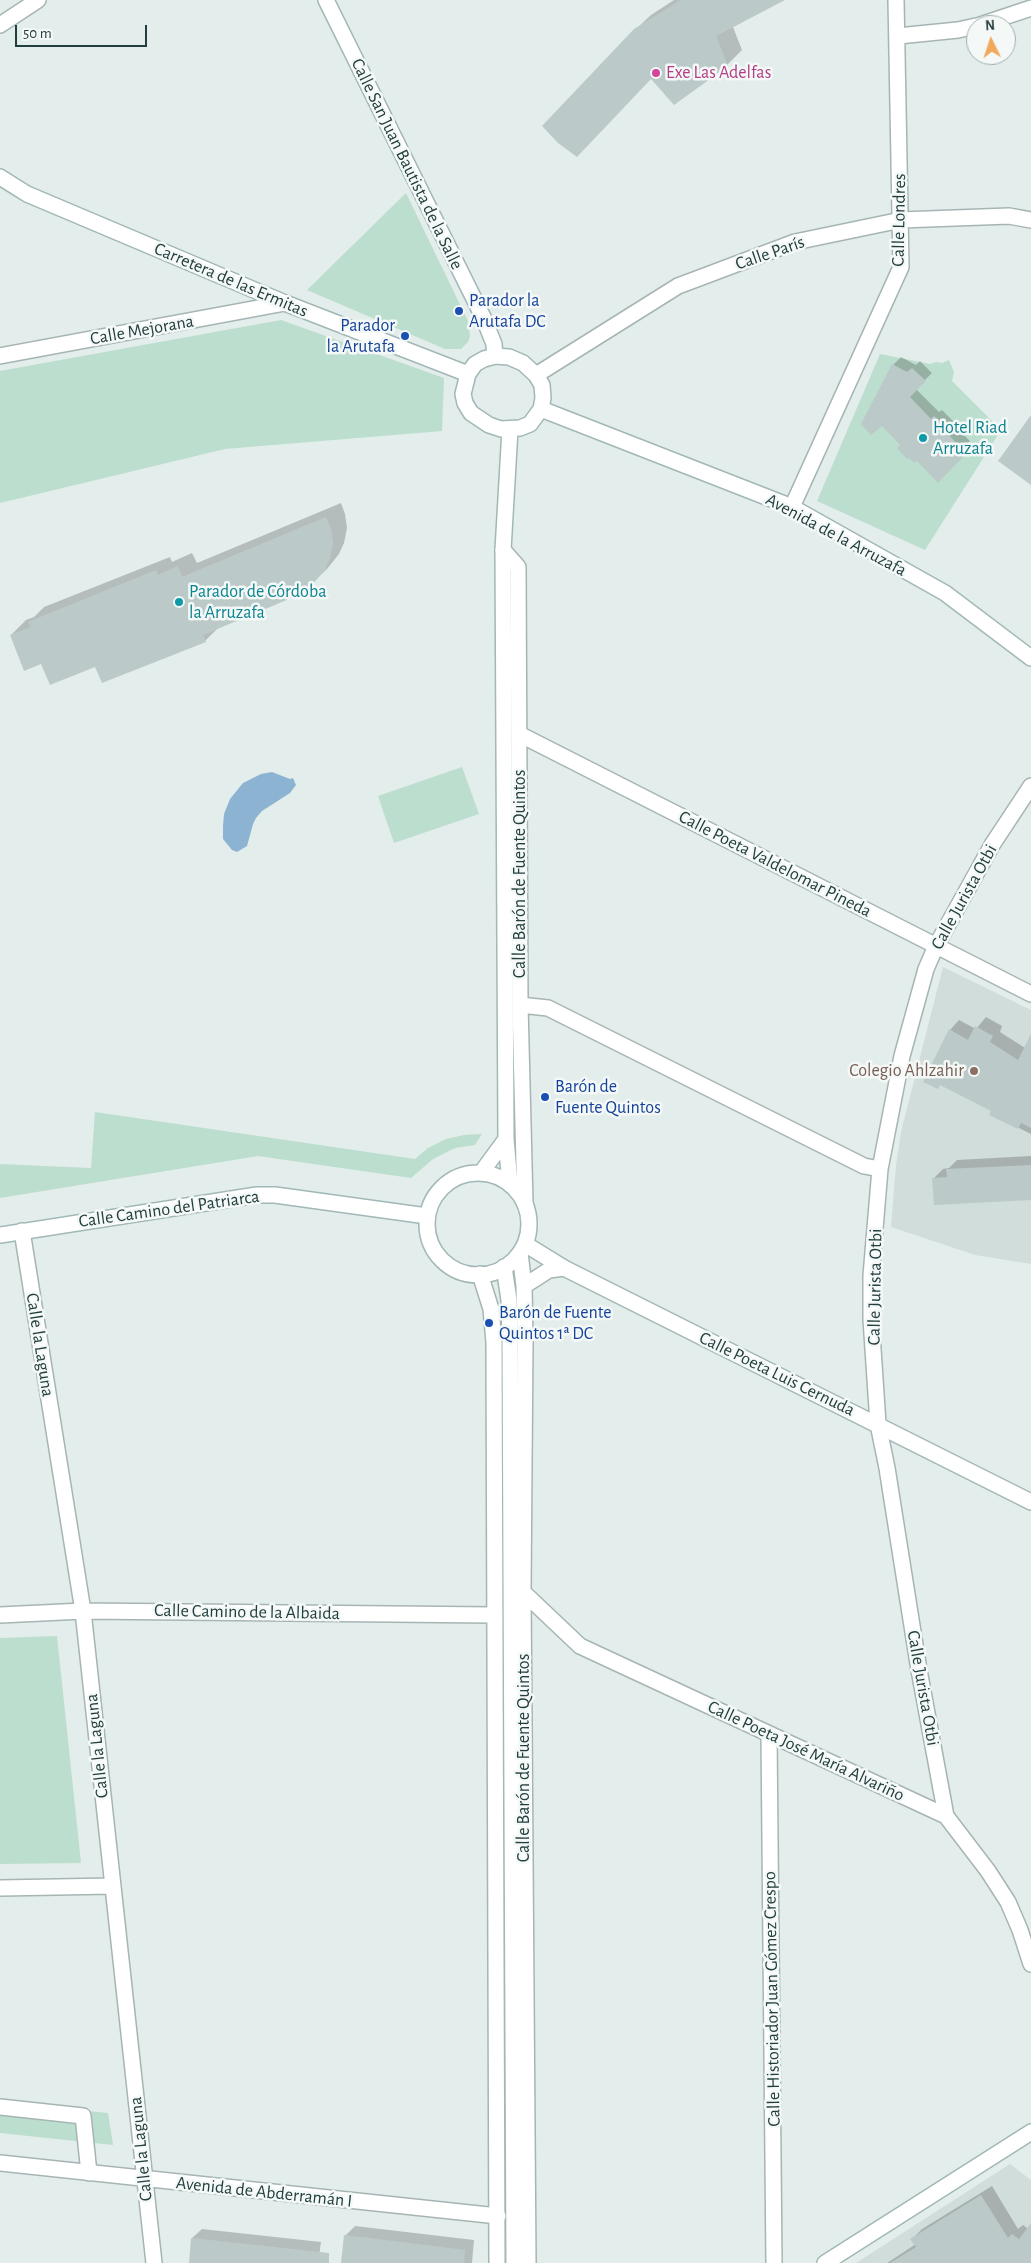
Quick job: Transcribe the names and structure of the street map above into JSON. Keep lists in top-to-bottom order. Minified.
{"streets":{"street":["Calle San Juan Bautista de la Salle","Calle Londres","Calle París","Carretera de las Ermitas","Calle Mejorana","Avenida de la Arruzafa","Calle Poeta Valdelomar Pineda","Calle Barón de Fuente Quintos","Calle Jurista Otbi","Calle Camino del Patriarca","Calle la Laguna","Calle Poeta Luis Cernuda","Calle Camino de la Albaida","Calle Poeta José María Alvariño","Calle Historiador Juan Gómez Crespo","Avenida de Abderramán I"]},"crossings":[["Calle San Juan Bautista de la Salle","Calle París"],["Calle San Juan Bautista de la Salle","Carretera de las Ermitas"],["Calle San Juan Bautista de la Salle","Avenida de la Arruzafa"],["Calle San Juan Bautista de la Salle","Calle Barón de Fuente Quintos"],["Calle Londres","Calle París"],["Calle Londres","Avenida de la Arruzafa"],["Calle París","Carretera de las Ermitas"],["Calle París","Avenida de la Arruzafa"],["Calle París","Calle Barón de Fuente Quintos"],["Carretera de las Ermitas","Calle Mejorana"],["Carretera de las Ermitas","Avenida de la Arruzafa"],["Carretera de las Ermitas","Calle Barón de Fuente Quintos"],["Avenida de la Arruzafa","Calle Barón de Fuente Quintos"],["Calle Poeta Valdelomar Pineda","Calle Barón de Fuente Quintos"],["Calle Poeta Valdelomar Pineda","Calle Jurista Otbi"],["Calle Barón de Fuente Quintos","Calle Camino del Patriarca"],["Calle Barón de Fuente Quintos","Calle Poeta Luis Cernuda"],["Calle Barón de Fuente Quintos","Calle Camino de la Albaida"],["Calle Barón de Fuente Quintos","Calle Poeta José María Alvariño"],["Calle Barón de Fuente Quintos","Avenida de Abderramán I"],["Calle Jurista Otbi","Calle Poeta Luis Cernuda"],["Calle Jurista Otbi","Calle Poeta José María Alvariño"],["Calle Camino del Patriarca","Calle la Laguna"],["Calle Camino del Patriarca","Calle Poeta Luis Cernuda"],["Calle la Laguna","Calle Camino de la Albaida"],["Calle la Laguna","Avenida de Abderramán I"],["Calle Poeta José María Alvariño","Calle Historiador Juan Gómez Crespo"]],"places":["Exe Las Adelfas","Parador la Arutafa DC","Parador la Arutafa","Hotel Riad Arruzafa","Parador de Córdoba la Arruzafa","Colegio Ahlzahir","Barón de Fuente Quintos","Barón de Fuente Quintos 1ª DC"],"scale_bar":"50 m","north":"top"}
